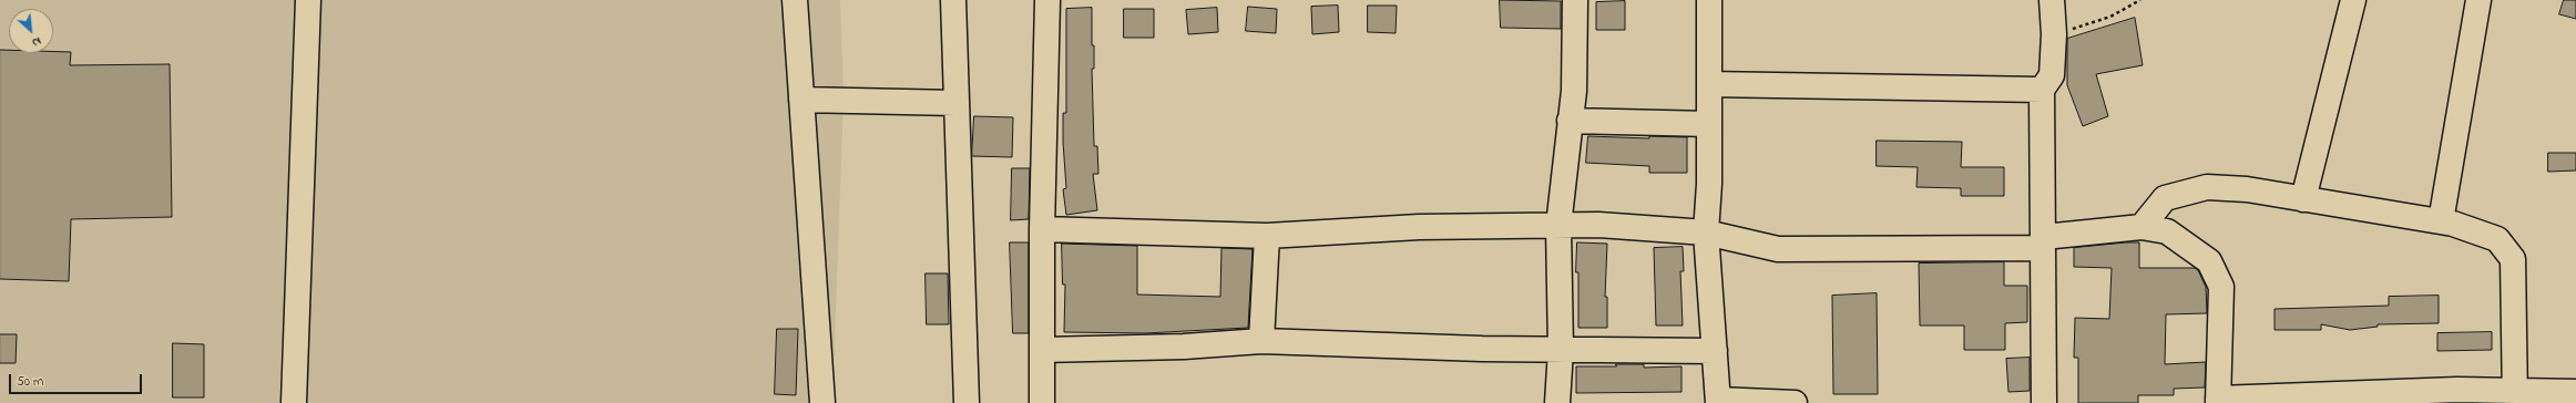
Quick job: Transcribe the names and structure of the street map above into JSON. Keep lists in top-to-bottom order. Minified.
{"scale_bar":"50 m","north":"bottom right"}
